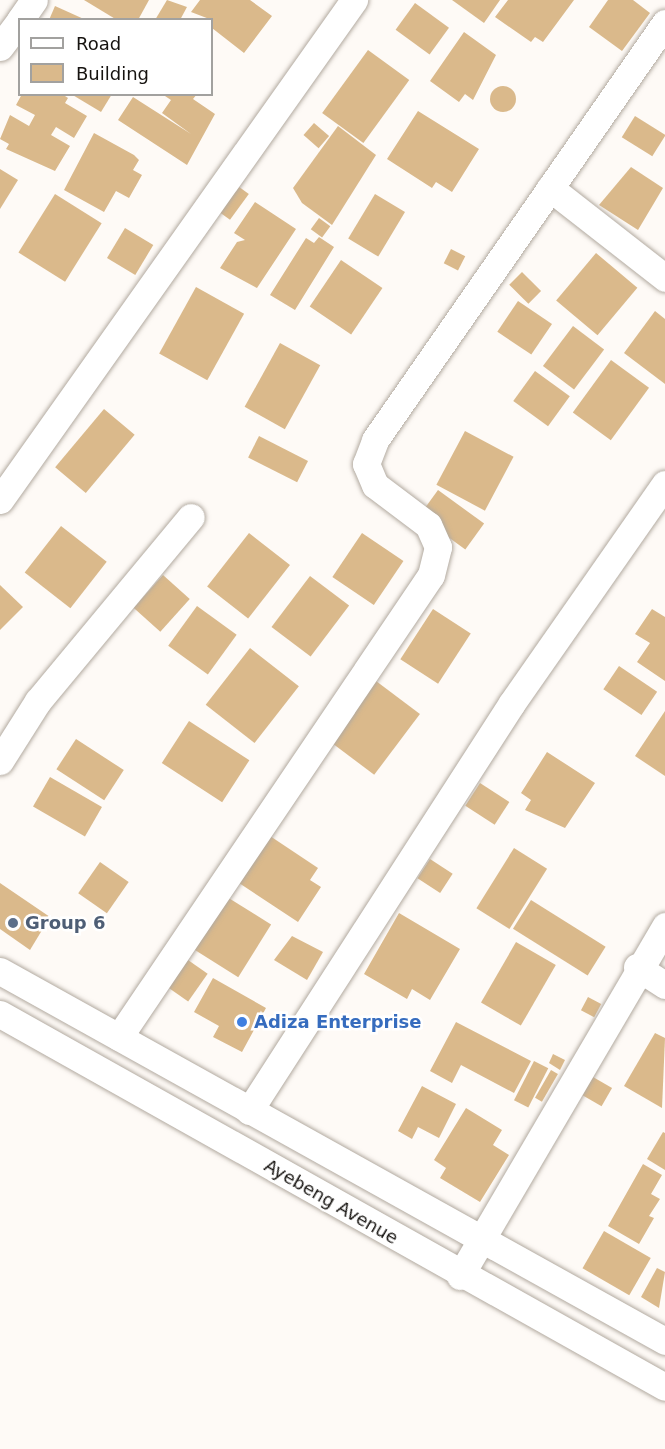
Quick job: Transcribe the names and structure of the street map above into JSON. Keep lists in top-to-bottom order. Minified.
{"streets":{"street":["Ayebeng Avenue"]},"places":["Group 6","Adiza Enterprise"],"legend":["Road","Building"]}
